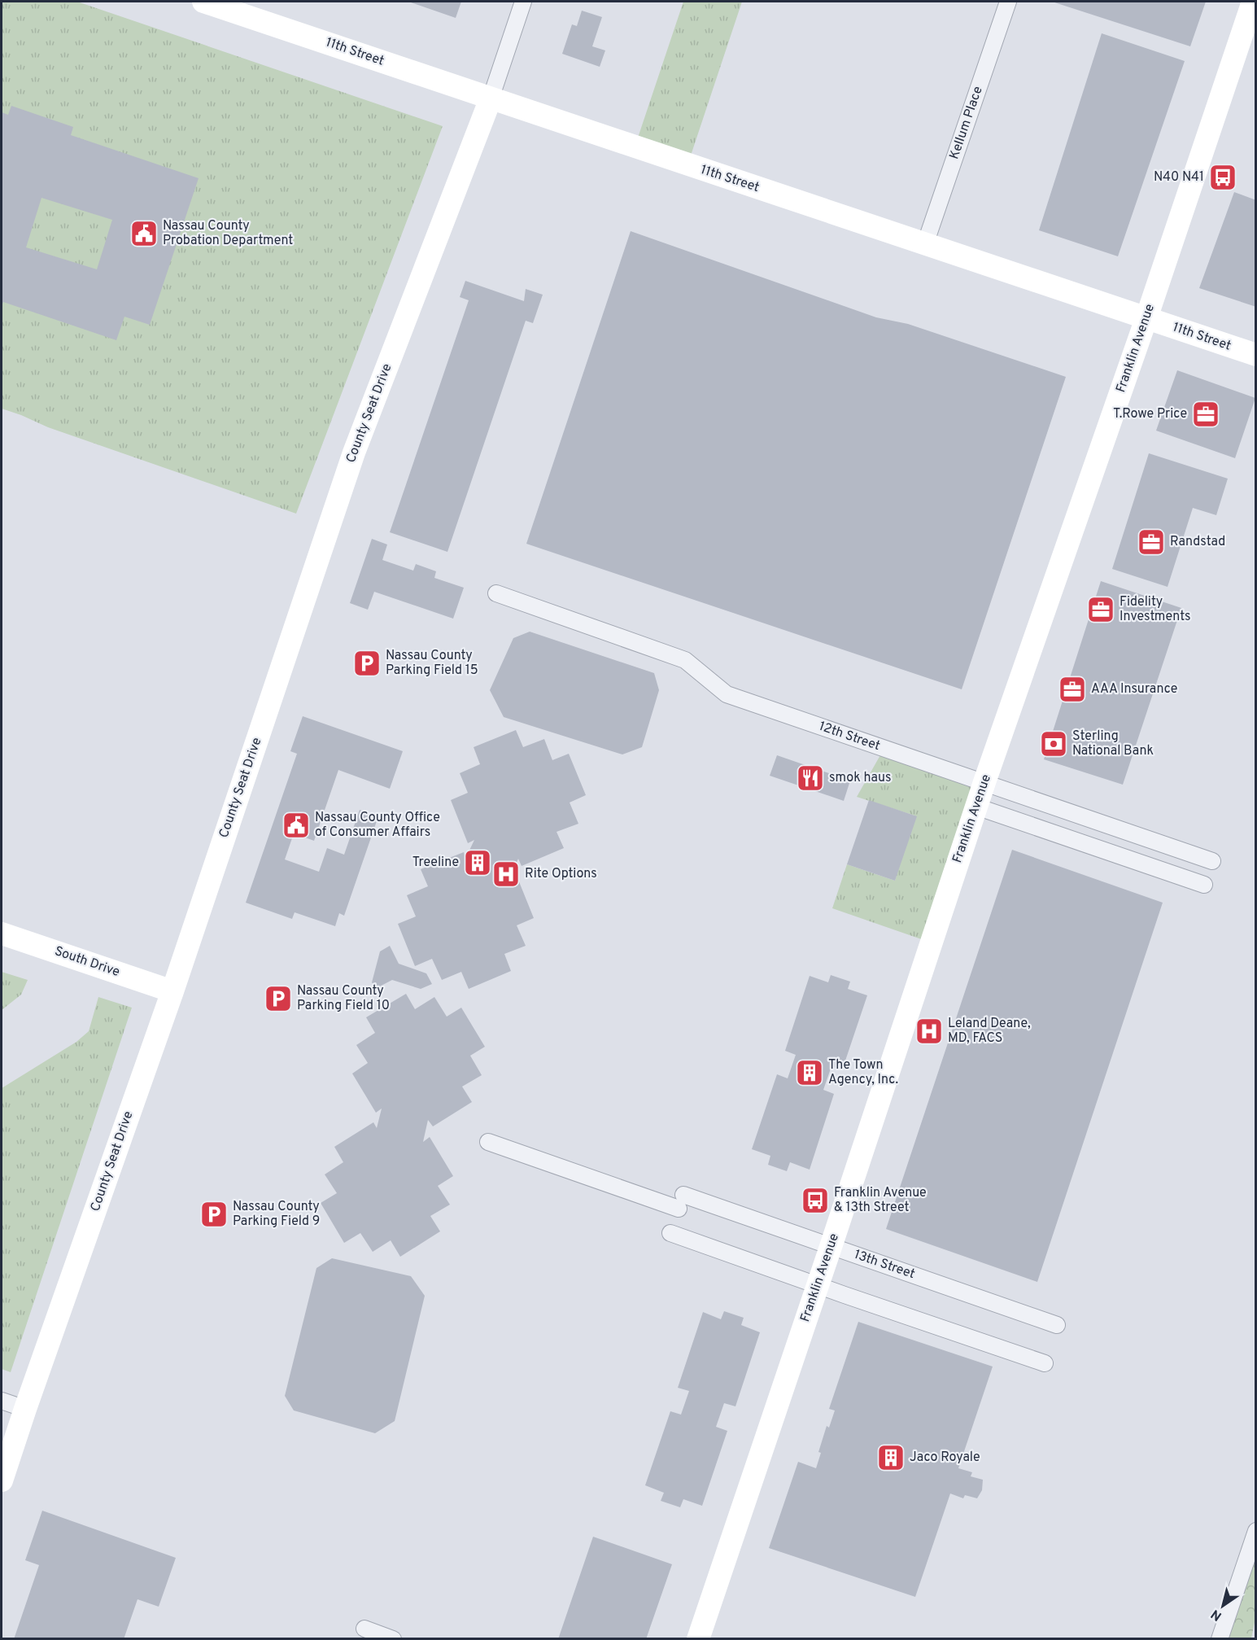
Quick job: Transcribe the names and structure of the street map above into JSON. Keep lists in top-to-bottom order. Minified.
{"streets":{"main road":["11th Street","Franklin Avenue","County Seat Drive","South Drive"],"street":["Kellum Place","12th Street","13th Street"]},"crossings":[["11th Street","Kellum Place"],["11th Street","Franklin Avenue"],["11th Street","County Seat Drive"],["Franklin Avenue","12th Street"],["Franklin Avenue","13th Street"],["County Seat Drive","South Drive"]],"places":{"bus stop":["N40 N41","Franklin Avenue & 13th Street"],"public building":["Nassau County Probation Department","Nassau County Office of Consumer Affairs"],"office":["T.Rowe Price","Randstad","Fidelity Investments","AAA Insurance"],"parking":["Nassau County Parking Field 15","Nassau County Parking Field 10","Nassau County Parking Field 9"],"bank":["Sterling National Bank"],"restaurant":["smok haus"],"building":["Treeline","The Town Agency, Inc.","Jaco Royale"],"hospital":["Rite Options","Leland Deane, MD, FACS"]},"north":"bottom left"}
